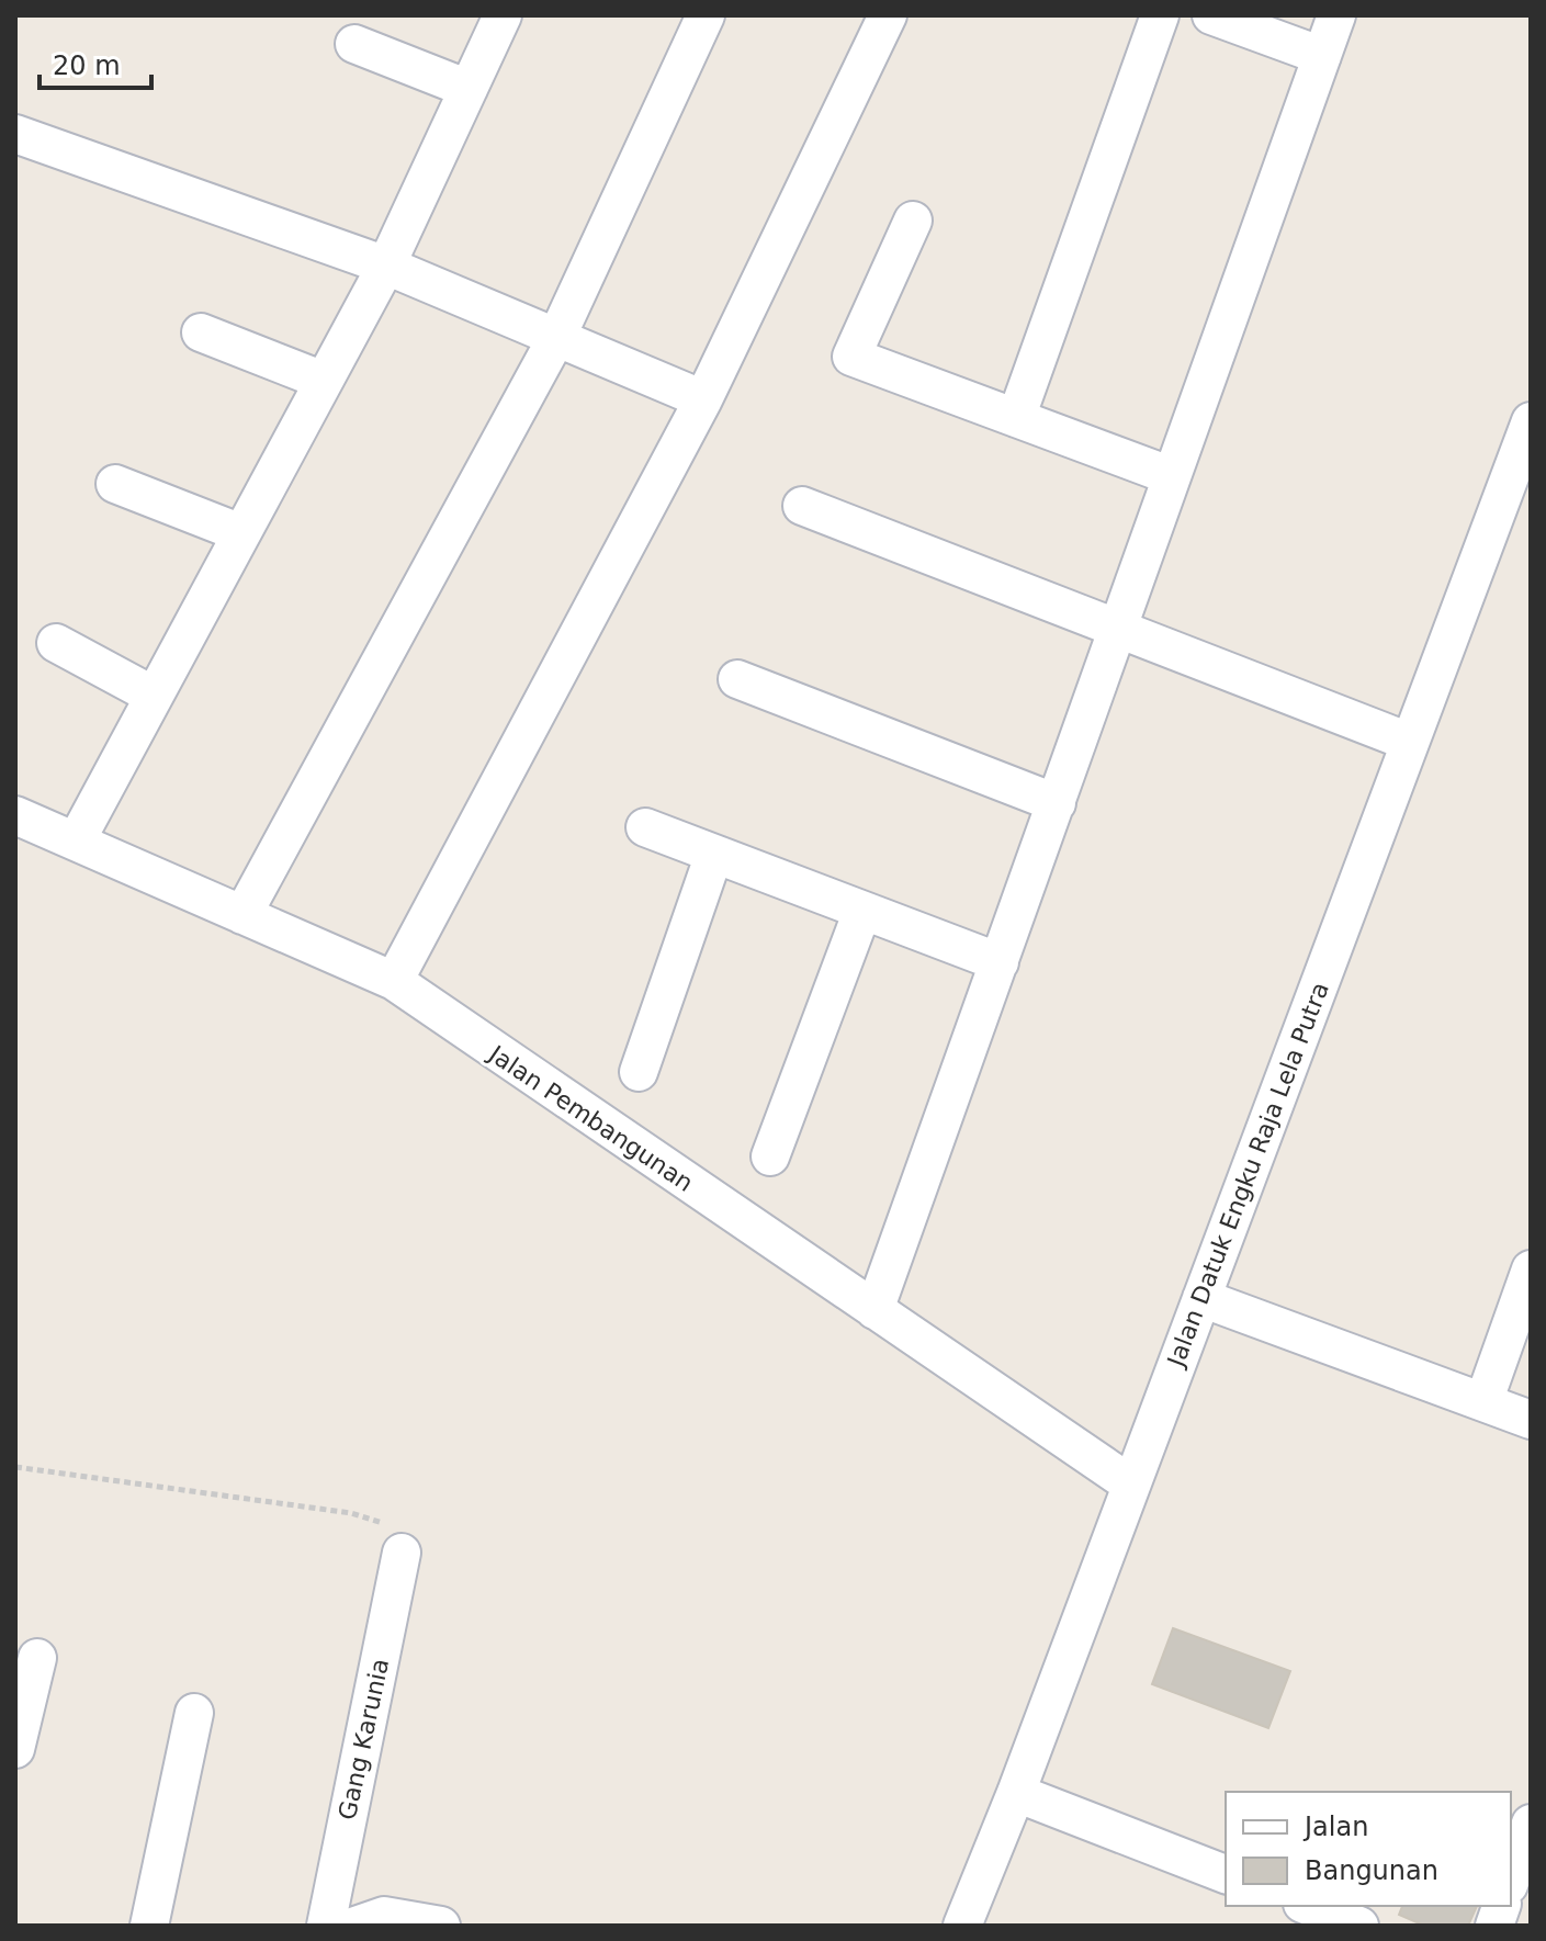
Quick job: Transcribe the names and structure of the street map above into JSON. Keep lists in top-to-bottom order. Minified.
{"streets":{"street":["Jalan Pembangunan","Jalan Datuk Engku Raja Lela Putra","Gang Karunia"]},"crossings":[["Jalan Pembangunan","Jalan Datuk Engku Raja Lela Putra"]],"legend":["Jalan","Bangunan"],"scale_bar":"20 m"}
